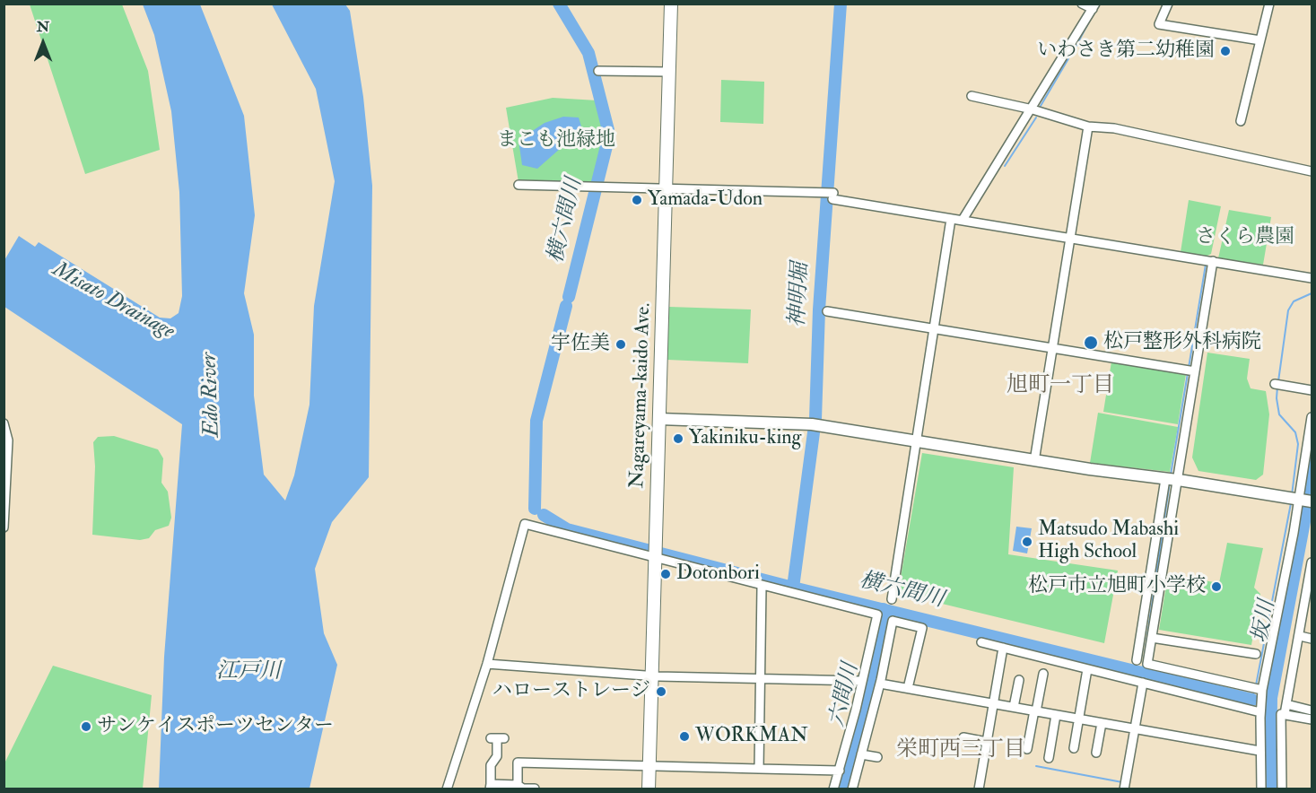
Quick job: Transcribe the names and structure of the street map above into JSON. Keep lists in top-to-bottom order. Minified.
{"streets":{"main road":["Nagareyama-kaido Ave."]},"districts":["旭町一丁目","栄町西三丁目"],"water":["横六間川","神明堀","Misato Drainage","Edo River","坂川","江戸川","六間川"],"parks":["まこも池緑地","さくら農園"],"places":["いわさき第二幼稚園","Yamada-Udon","松戸整形外科病院","宇佐美","Yakiniku-king","Matsudo Mabashi High School","Dotonbori","松戸市立旭町小学校","ハローストレージ","サンケイスポーツセンター","WORKMAN"],"north":"top"}
